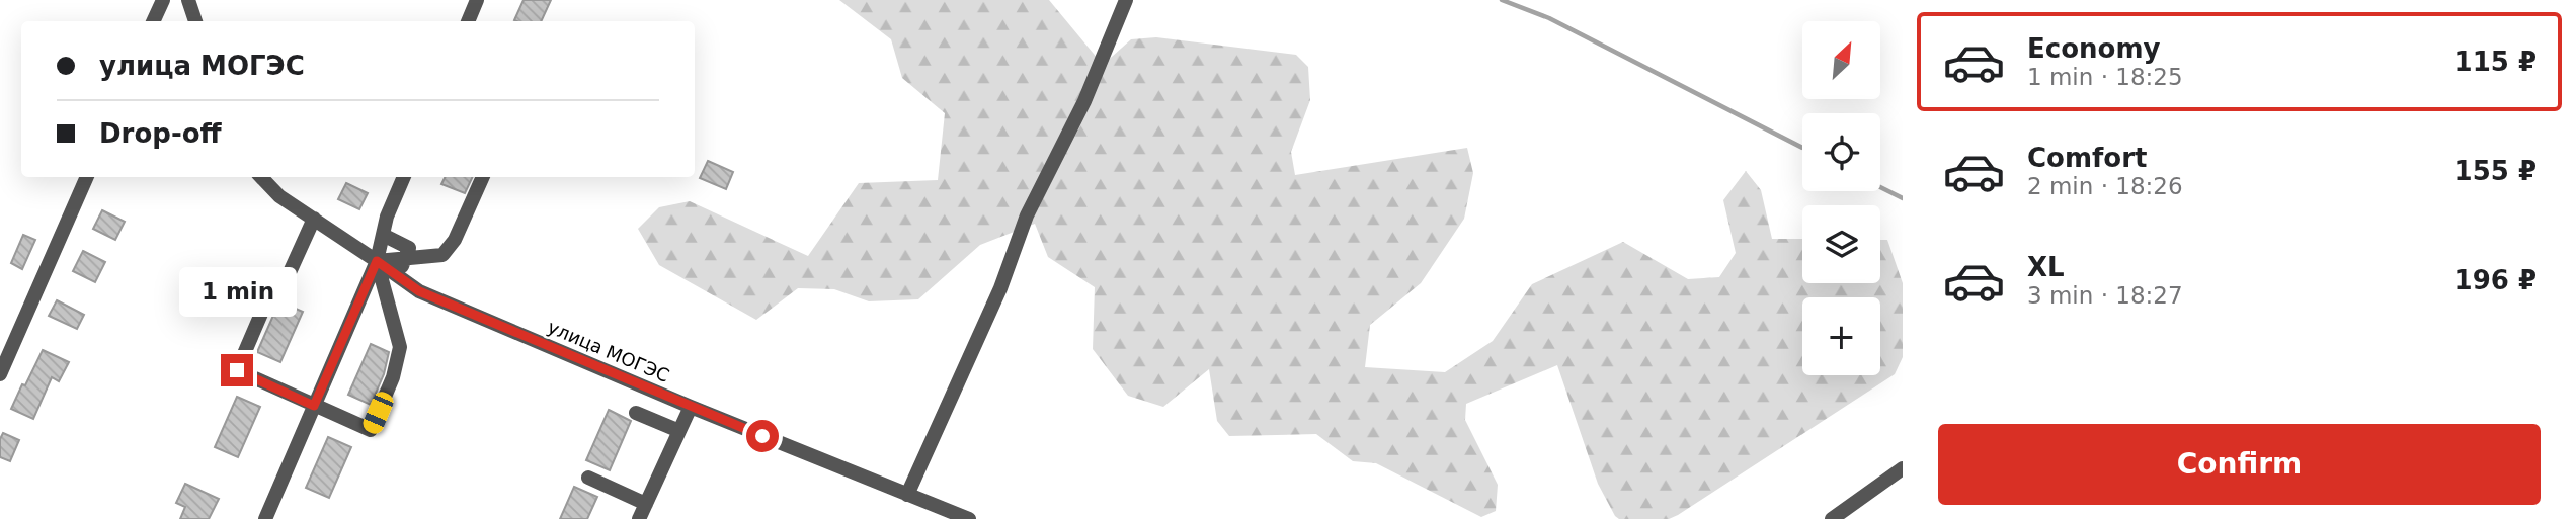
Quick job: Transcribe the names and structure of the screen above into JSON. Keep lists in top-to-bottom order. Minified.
{"streets":{"street":["улица МОГЭС"]},"north":"top right","page":{"list":[{"name":"Economy","note":"1 min · 18:25","value":"115 ₽"},{"name":"Comfort","note":"2 min · 18:26","value":"155 ₽"},{"name":"XL","note":"3 min · 18:27","value":"196 ₽"}],"map_buttons":"+","banner":["улица МОГЭС","Drop-off"],"bubble":"1 min","buttons":"Confirm"}}
